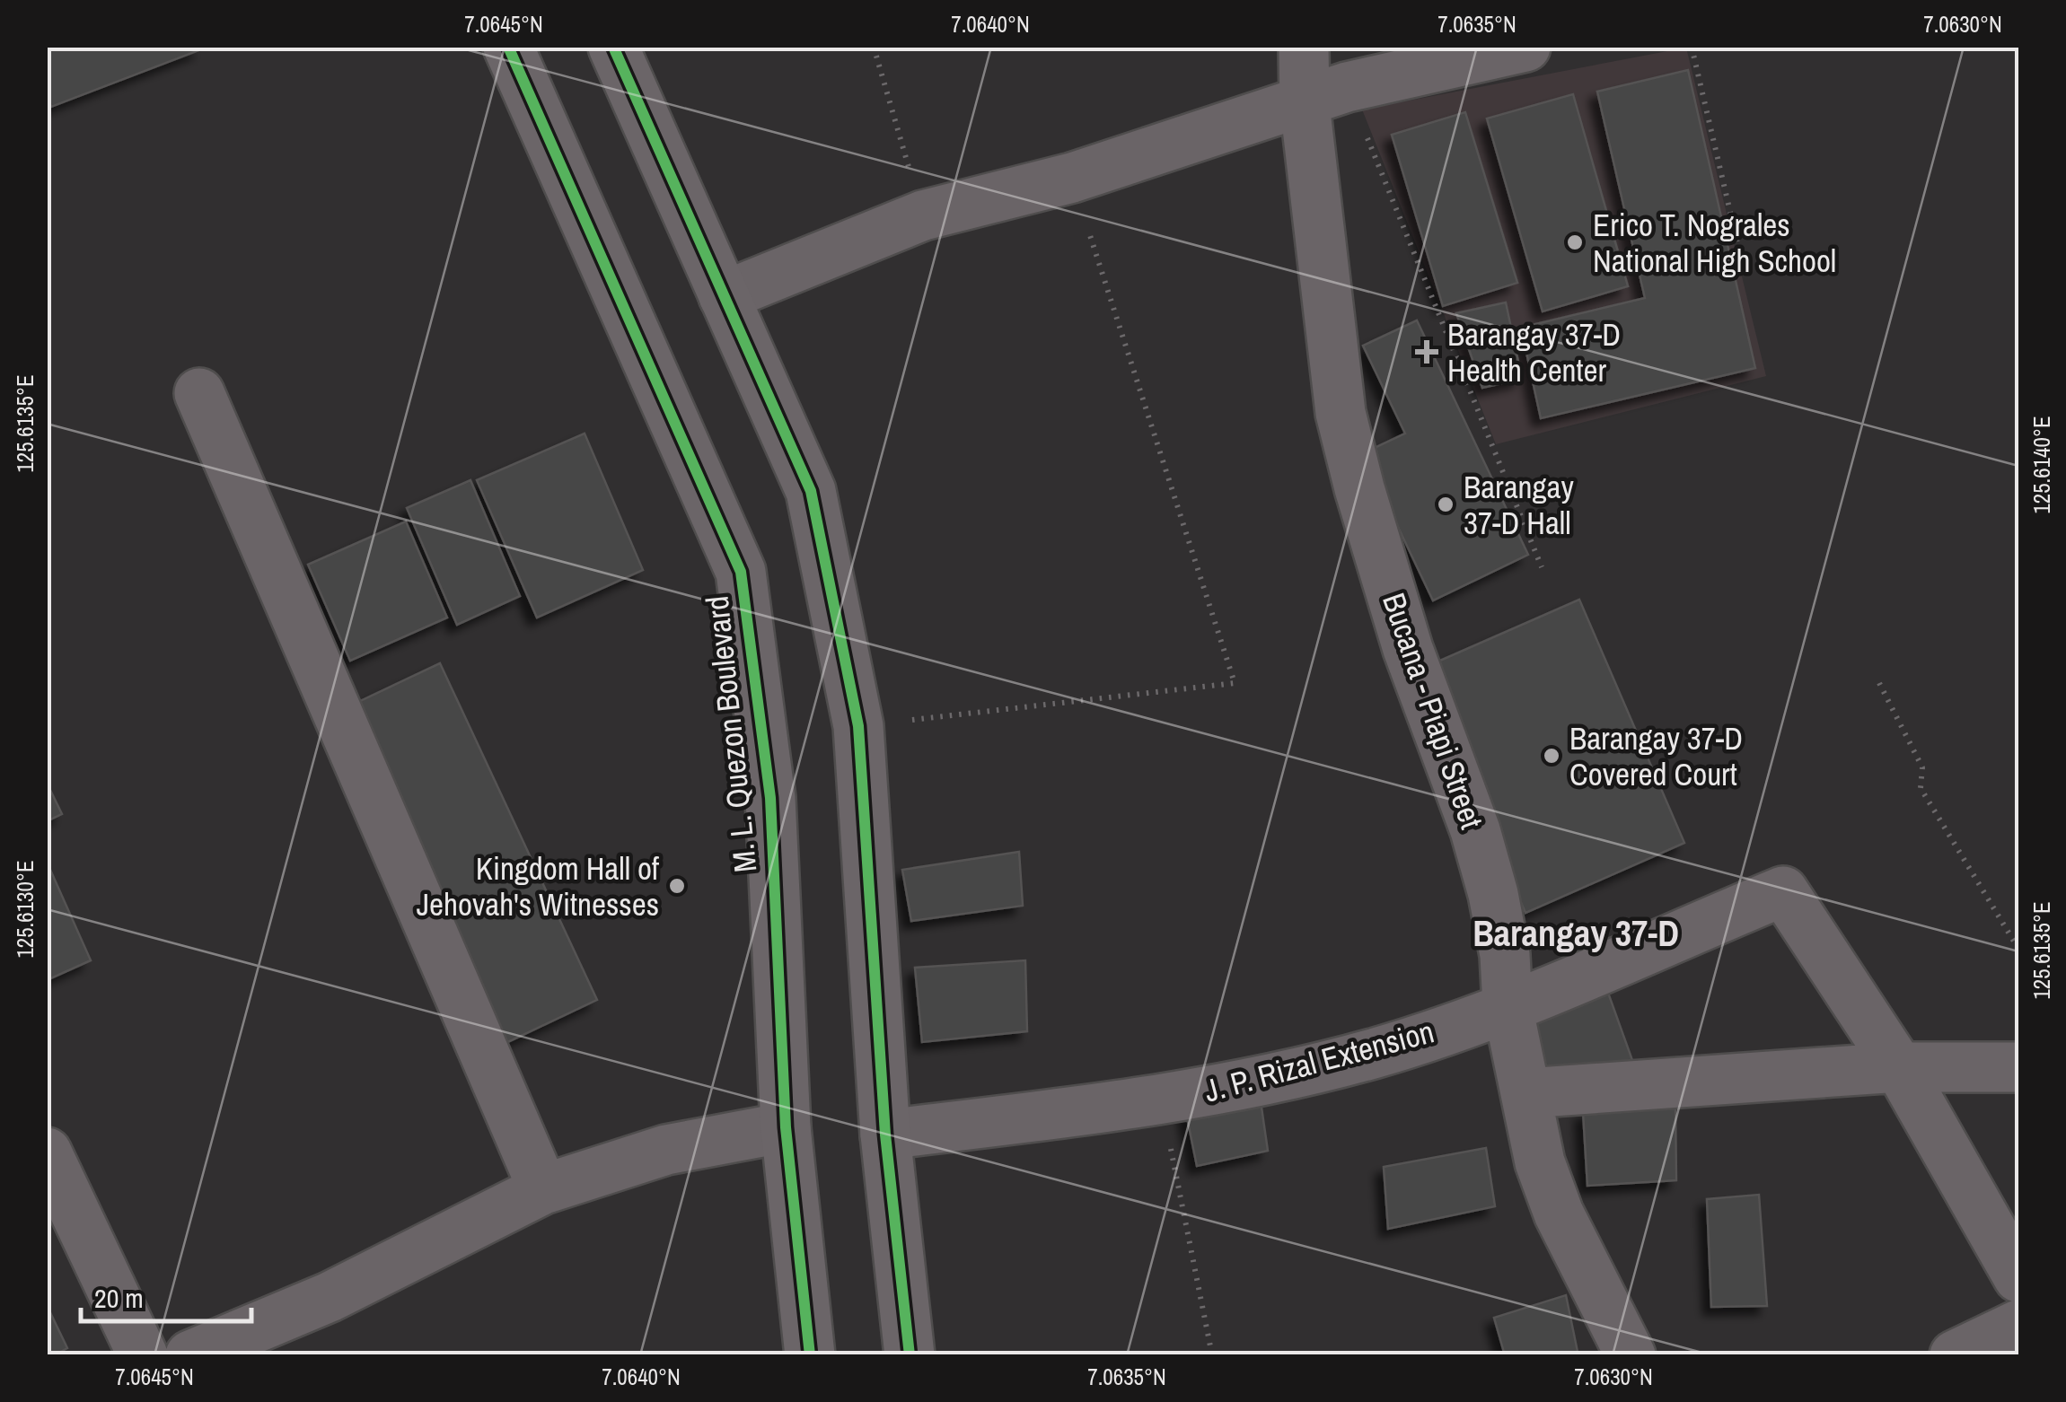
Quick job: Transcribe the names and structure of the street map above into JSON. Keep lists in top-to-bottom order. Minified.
{"streets":{"main road":["M. L. Quezon Boulevard"],"street":["Bucana - Piapi Street","J. P. Rizal Extension"]},"crossings":[["Bucana - Piapi Street","J. P. Rizal Extension"]],"districts":["Barangay 37-D"],"places":{"other":["Erico T. Nograles National High School","Barangay 37-D Hall","Barangay 37-D Covered Court","Kingdom Hall of Jehovah's Witnesses"],"health":["Barangay 37-D Health Center"]},"scale_bar":"20 m","coordinates":["7.0645°N","7.0640°N","7.0635°N","7.0630°N","125.6135°E","125.6140°E","125.6130°E"]}
